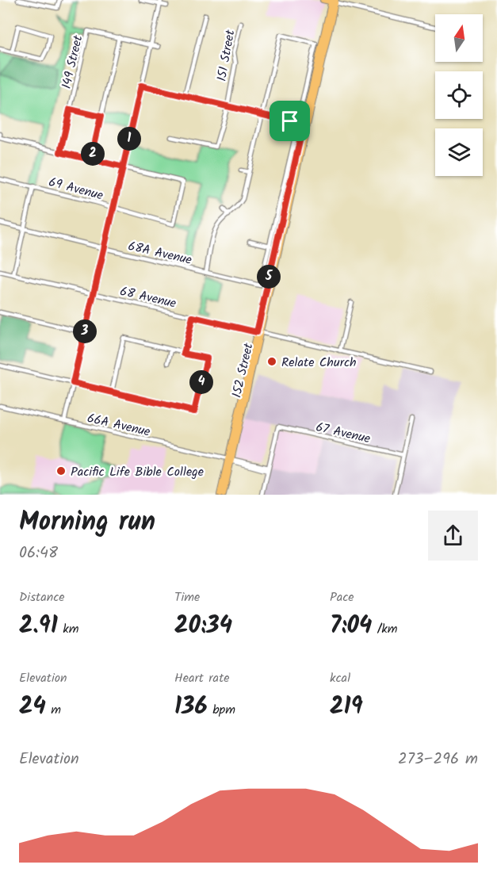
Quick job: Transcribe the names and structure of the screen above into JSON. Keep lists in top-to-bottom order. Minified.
{"streets":{"main road":["152 Street"],"street":["151 Street","149 Street","69 Avenue","68A Avenue","68 Avenue","66A Avenue","67 Avenue"]},"crossings":[["68 Avenue","152 Street"],["152 Street","66A Avenue"],["66A Avenue","67 Avenue"]],"places":["Relate Church","Pacific Life Bible College"],"north":"top","page":{"pins":["1","2","5","3","4"],"heading":["Morning run","06:48"],"stats":[["Distance","2.91 km"],["Time","20:34"],["Pace","7:04 /km"],["Elevation","24 m"],["Heart rate","136 bpm"],["kcal","219"]],"chart":["Elevation","273–296 m"]}}
